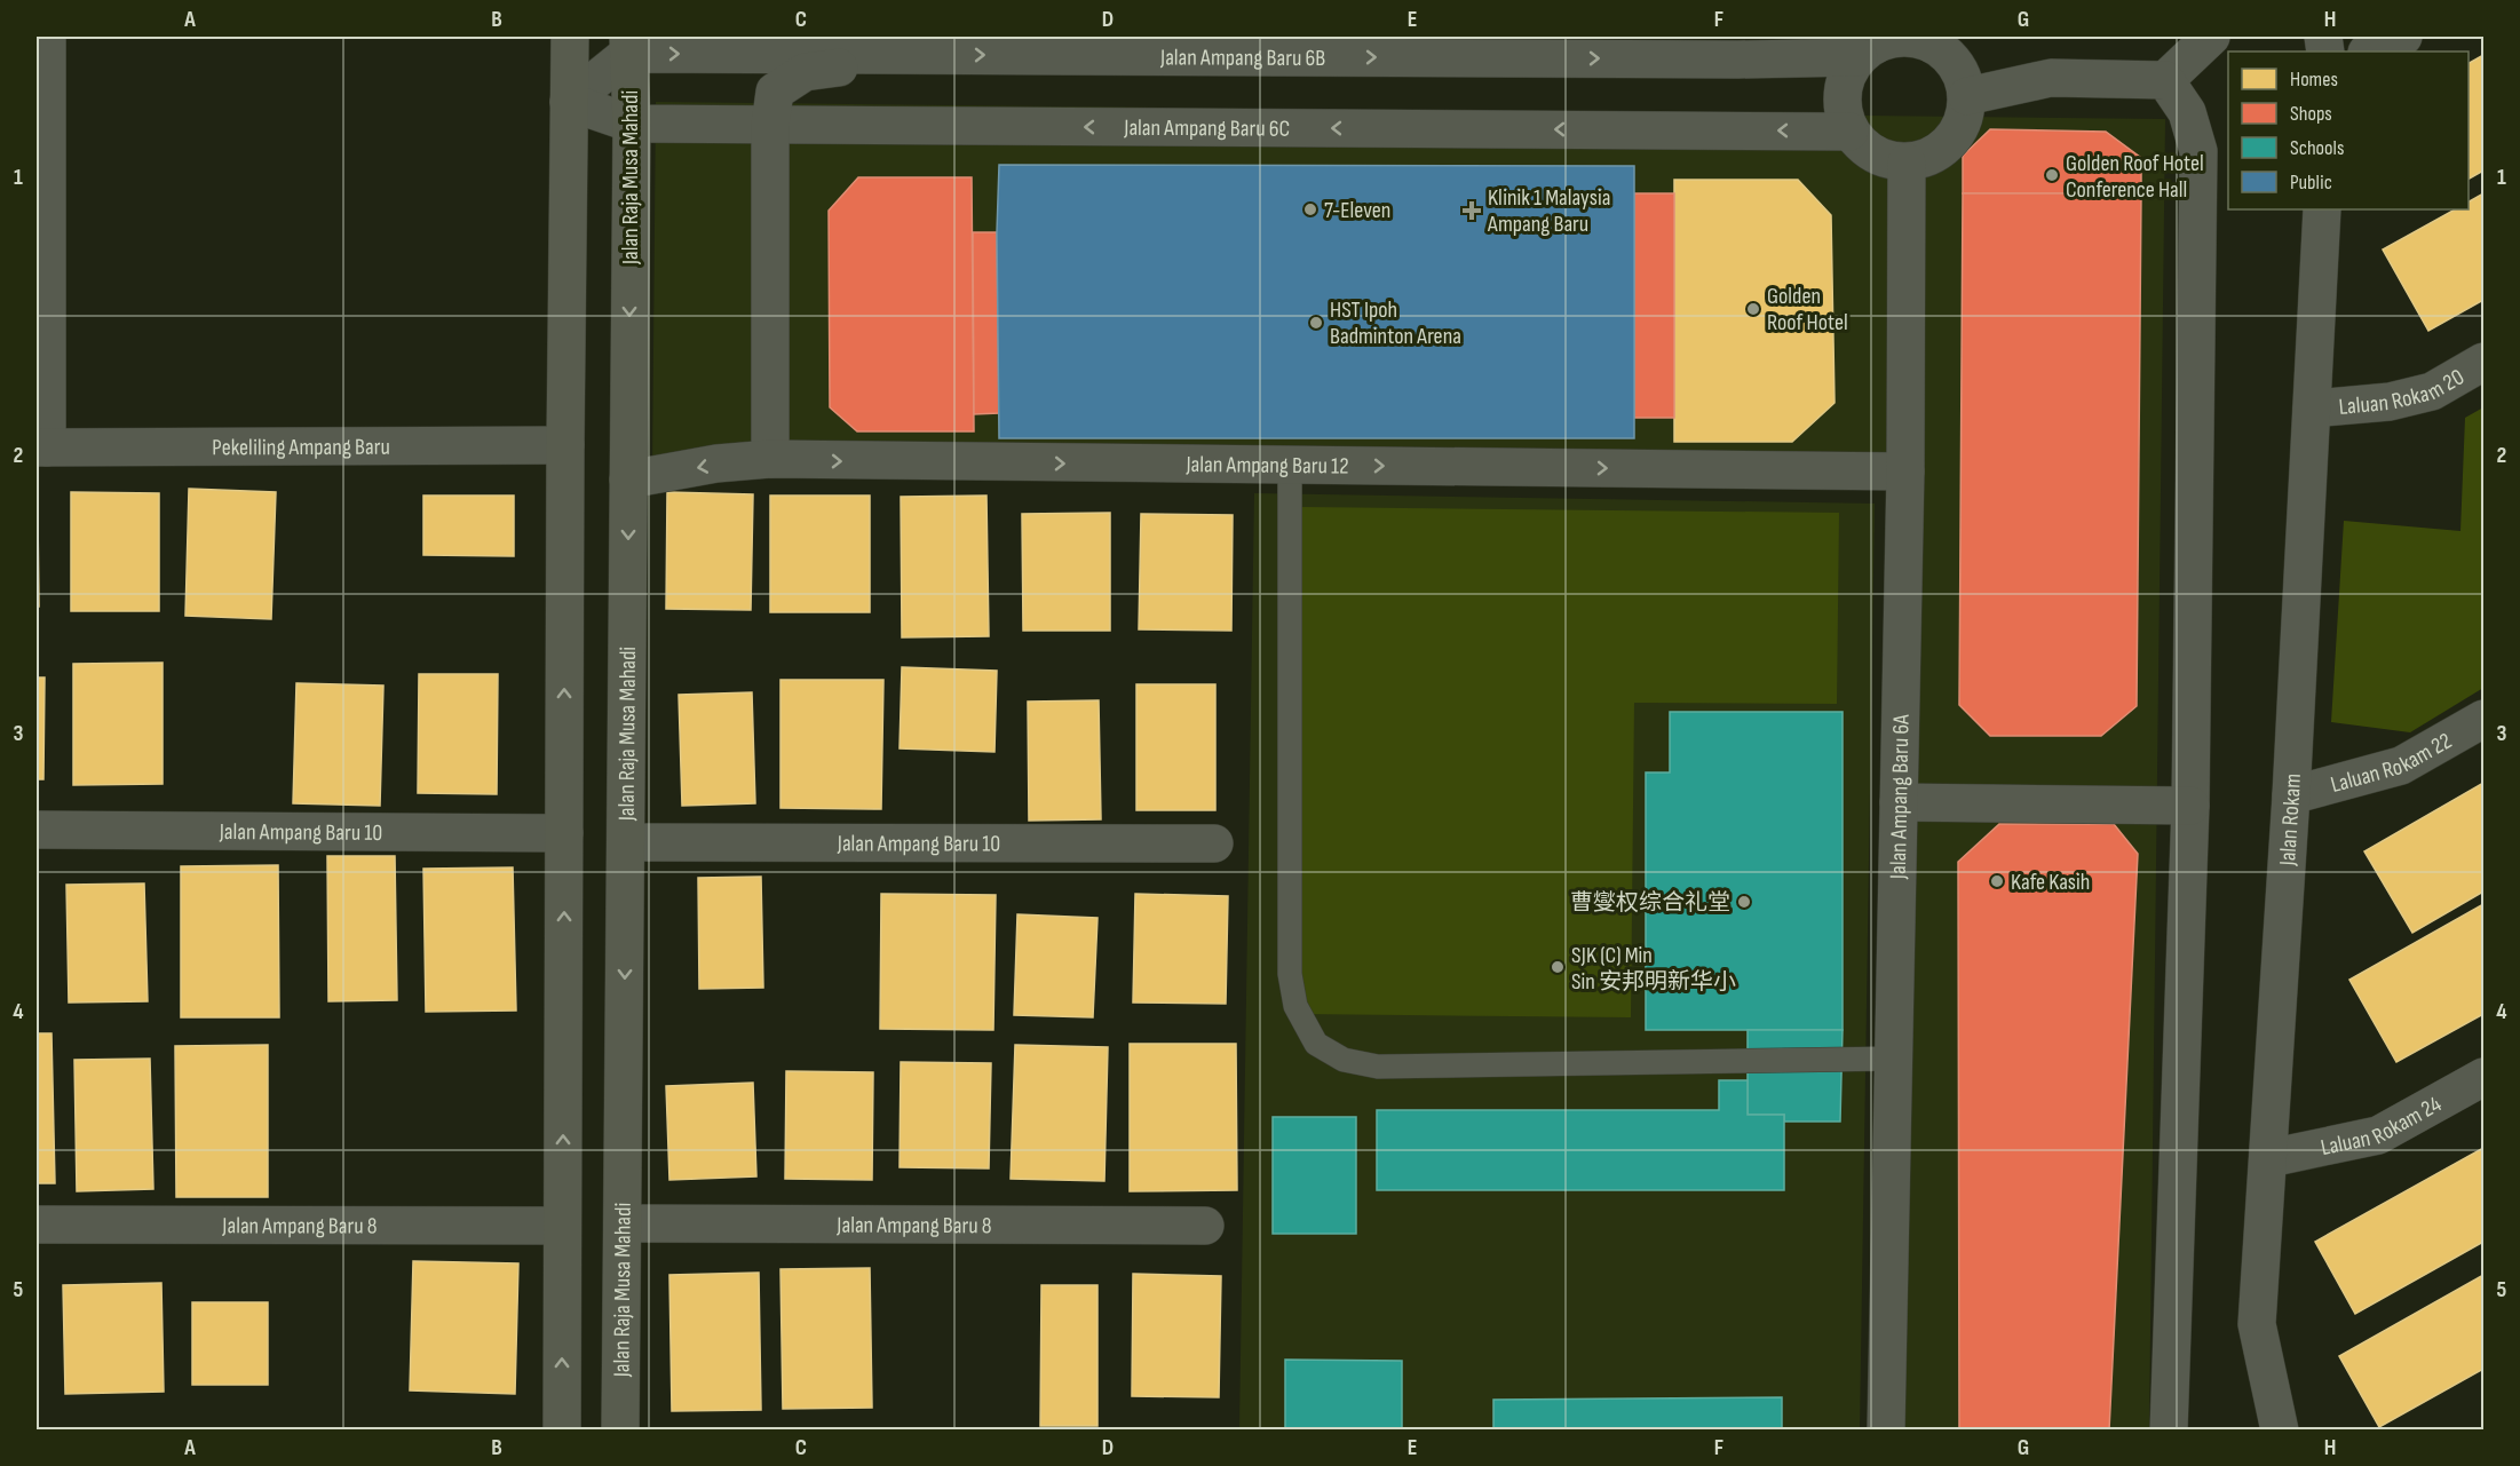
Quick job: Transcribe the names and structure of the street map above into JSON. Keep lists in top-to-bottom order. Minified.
{"streets":{"main road":["Jalan Raja Musa Mahadi"],"street":["Jalan Ampang Baru 6B","Jalan Ampang Baru 6C","Laluan Rokam 20","Pekeliling Ampang Baru","Jalan Ampang Baru 12","Laluan Rokam 22","Jalan Ampang Baru 6A","Jalan Rokam","Jalan Ampang Baru 10","Laluan Rokam 24","Jalan Ampang Baru 8"]},"crossings":[["Jalan Ampang Baru 6B","Jalan Ampang Baru 6C"],["Jalan Ampang Baru 6B","Jalan Raja Musa Mahadi"],["Jalan Ampang Baru 6B","Jalan Ampang Baru 6A"],["Jalan Ampang Baru 6C","Jalan Raja Musa Mahadi"],["Jalan Ampang Baru 6C","Jalan Ampang Baru 6A"],["Jalan Raja Musa Mahadi","Jalan Ampang Baru 12"],["Jalan Raja Musa Mahadi","Jalan Ampang Baru 10"],["Jalan Raja Musa Mahadi","Jalan Ampang Baru 8"],["Laluan Rokam 20","Jalan Rokam"],["Jalan Ampang Baru 12","Jalan Ampang Baru 6A"],["Laluan Rokam 22","Jalan Rokam"],["Jalan Rokam","Laluan Rokam 24"]],"one_way":["Jalan Ampang Baru 6B","Jalan Ampang Baru 6C"],"places":{"other":["Golden Roof Hotel Conference Hall","7-Eleven","Golden Roof Hotel","HST Ipoh Badminton Arena","Kafe Kasih","曹燮权综合礼堂","SJK (C) Min Sin 安邦明新华小"],"health":["Klinik 1 Malaysia Ampang Baru"]},"legend":["Homes","Shops","Schools","Public"],"grid":{"columns":["A","B","C","D","E","F","G","H"],"rows":["1","2","3","4","5"]}}
